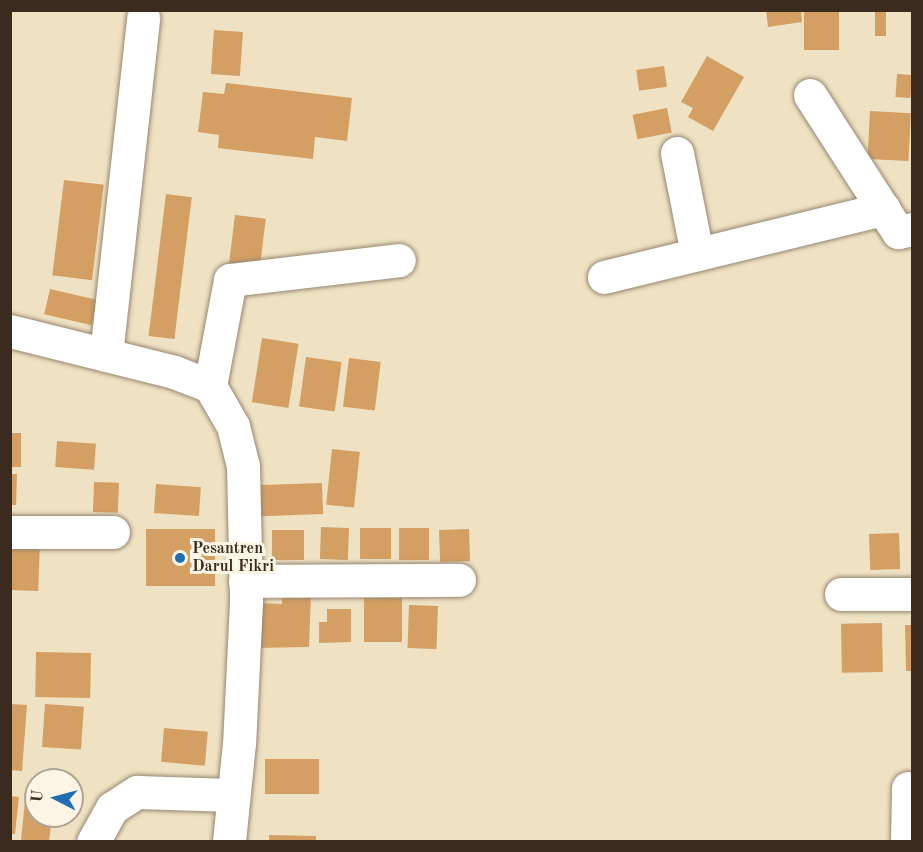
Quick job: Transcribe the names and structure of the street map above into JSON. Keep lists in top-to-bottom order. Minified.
{"places":["Pesantren Darul Fikri"],"north":"left"}
